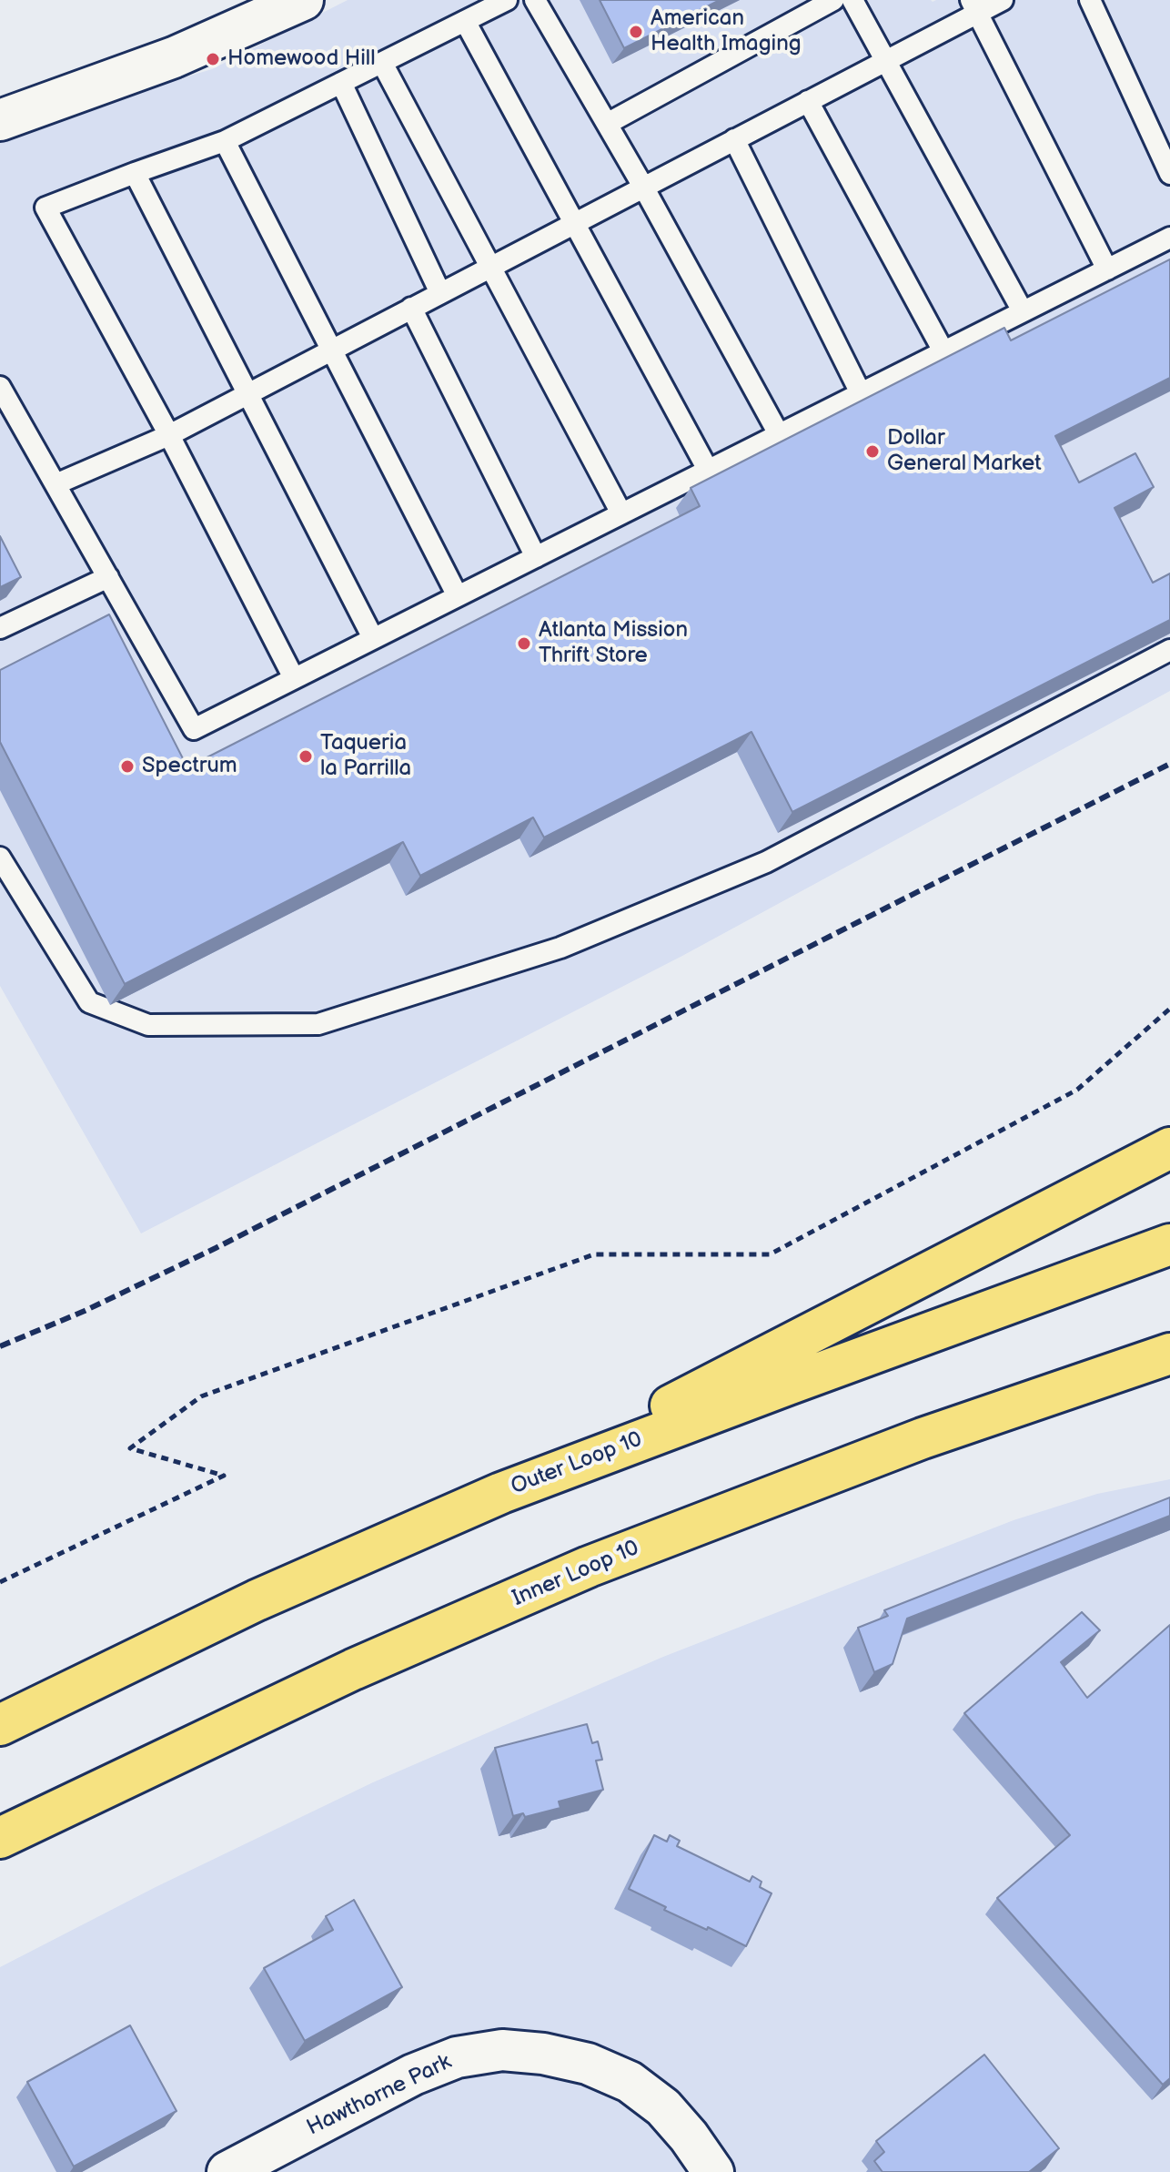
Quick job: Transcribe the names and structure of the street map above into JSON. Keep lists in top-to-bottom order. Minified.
{"streets":{"highway":["Outer Loop 10","Inner Loop 10"],"street":["Hawthorne Park"]},"places":["American Health Imaging","Homewood Hill","Dollar General Market","Atlanta Mission Thrift Store","Taqueria la Parrilla","Spectrum"]}
